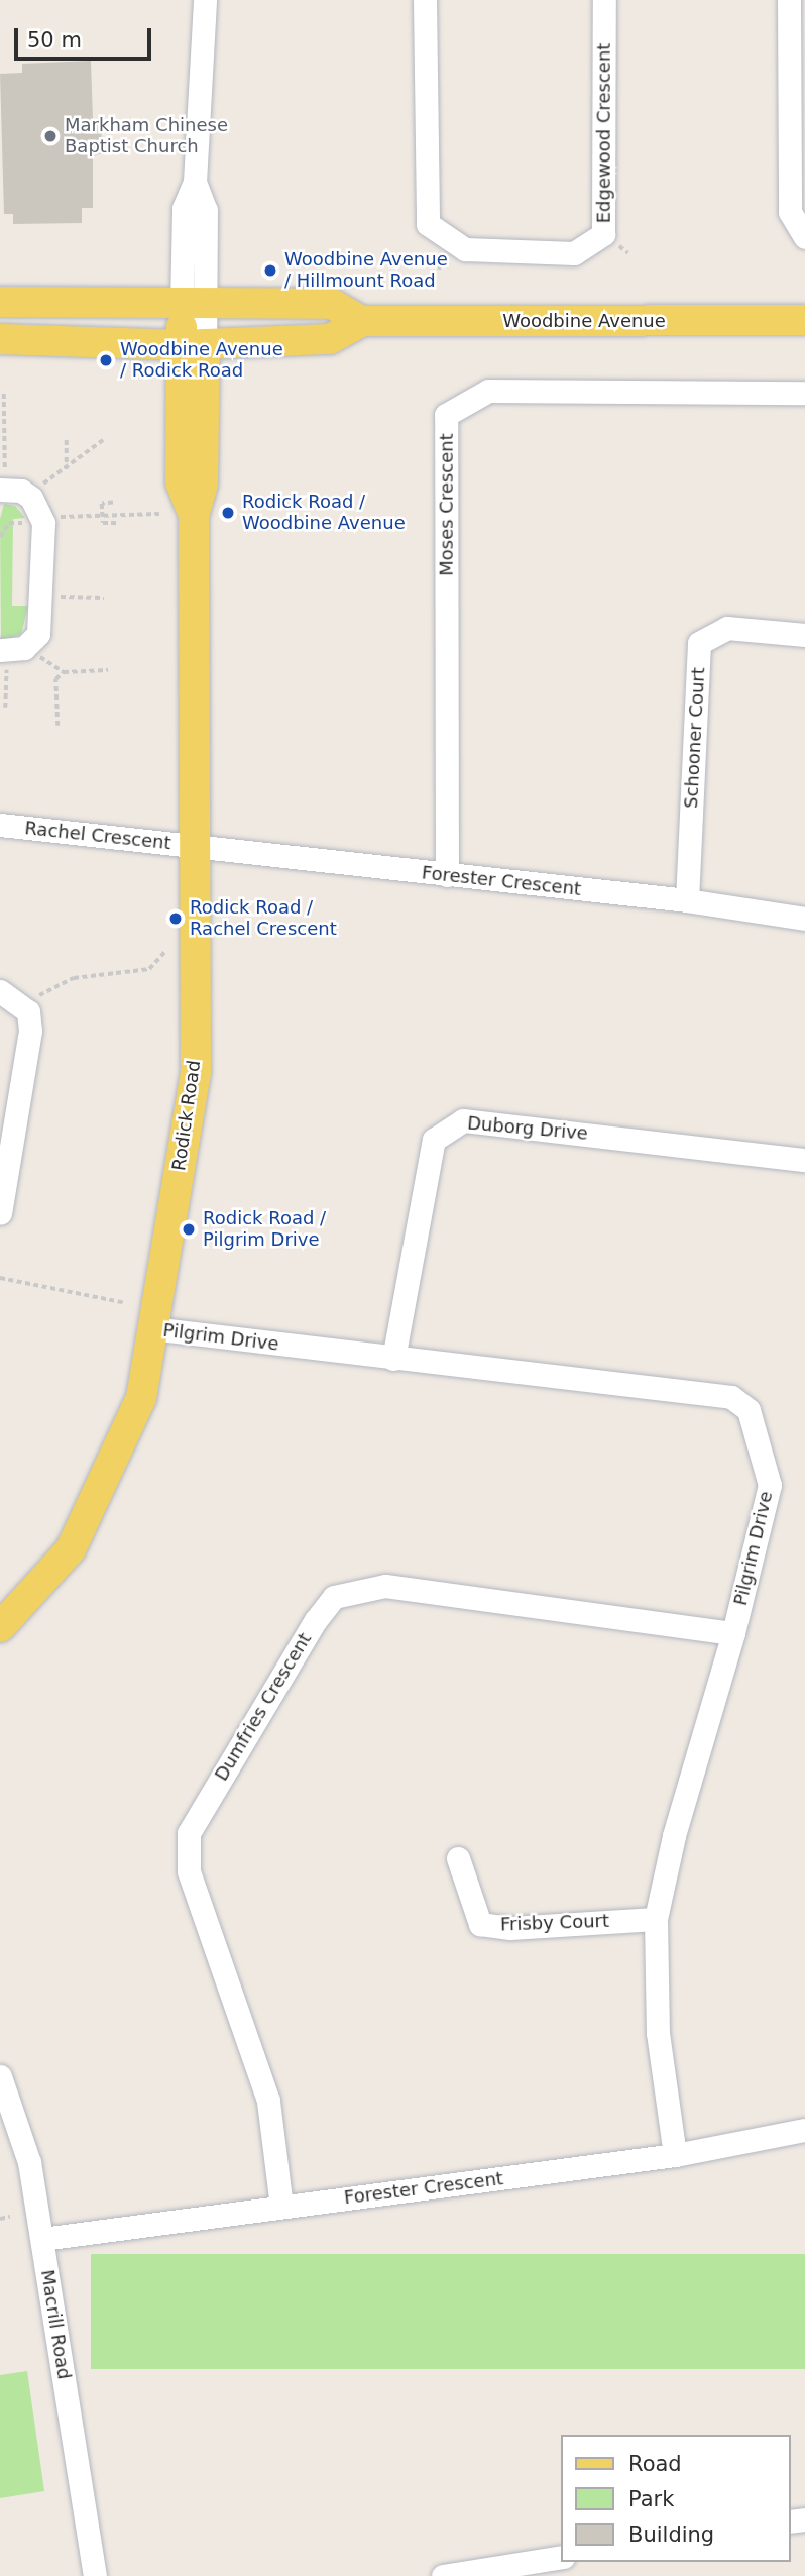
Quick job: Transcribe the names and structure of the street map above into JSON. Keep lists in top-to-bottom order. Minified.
{"streets":{"main road":["Woodbine Avenue","Rodick Road"],"street":["Edgewood Crescent","Moses Crescent","Schooner Court","Rachel Crescent","Forester Crescent","Duborg Drive","Pilgrim Drive","Dumfries Crescent","Frisby Court","Macrill Road"]},"crossings":[["Woodbine Avenue","Rodick Road"],["Moses Crescent","Forester Crescent"],["Schooner Court","Forester Crescent"],["Rachel Crescent","Forester Crescent"],["Rachel Crescent","Rodick Road"],["Forester Crescent","Rodick Road"],["Forester Crescent","Pilgrim Drive"],["Forester Crescent","Dumfries Crescent"],["Forester Crescent","Macrill Road"],["Rodick Road","Pilgrim Drive"],["Duborg Drive","Pilgrim Drive"],["Pilgrim Drive","Dumfries Crescent"],["Pilgrim Drive","Frisby Court"]],"places":["Markham Chinese Baptist Church","Woodbine Avenue / Hillmount Road","Woodbine Avenue / Rodick Road","Rodick Road / Woodbine Avenue","Rodick Road / Rachel Crescent","Rodick Road / Pilgrim Drive"],"legend":["Road","Park","Building"],"scale_bar":"50 m"}
